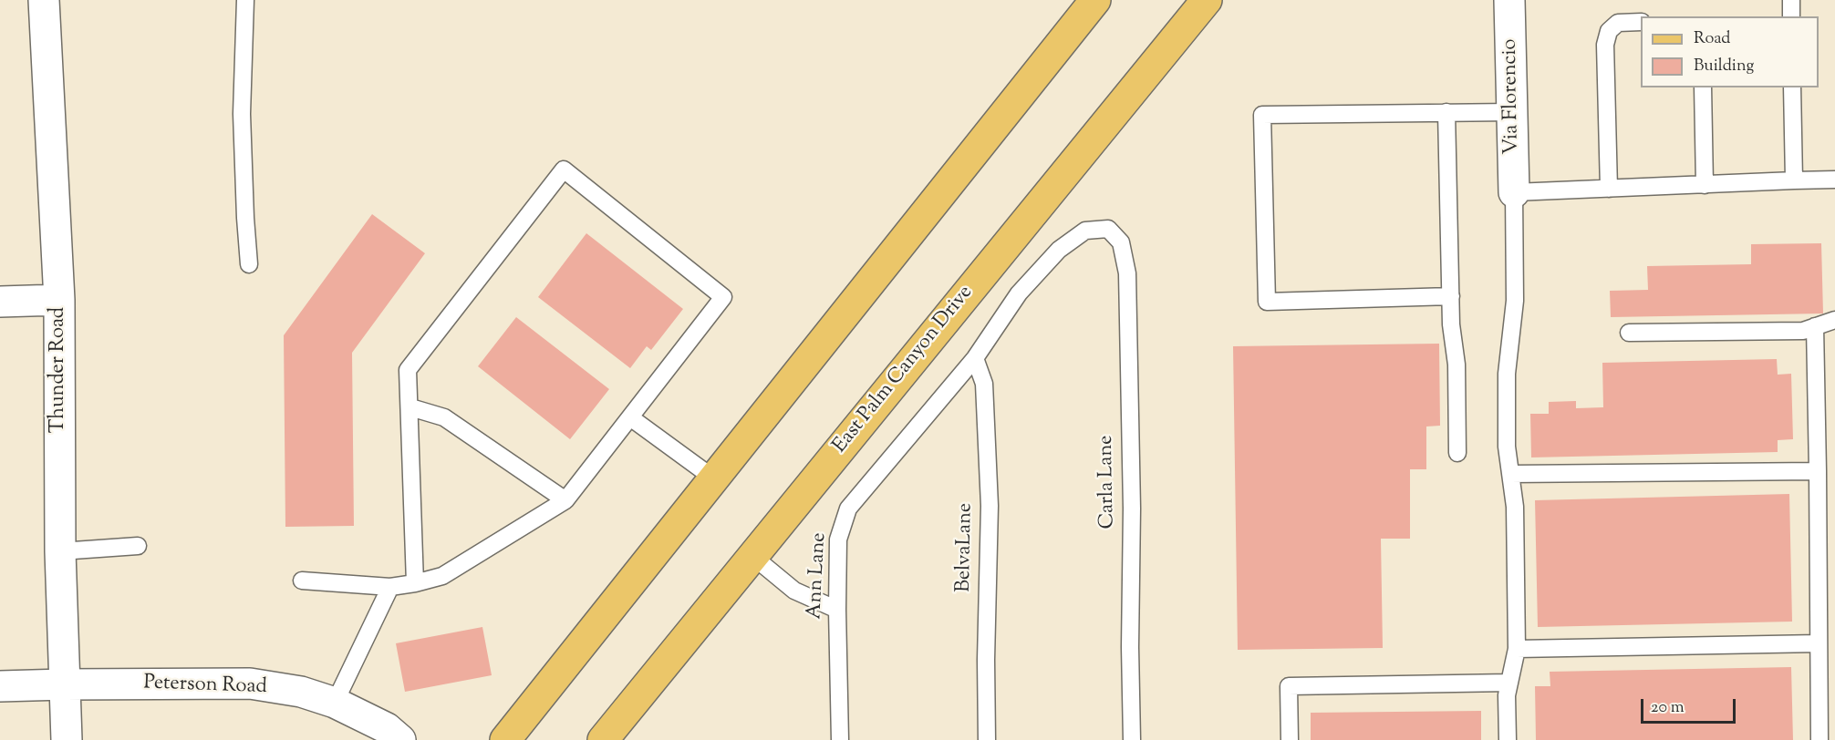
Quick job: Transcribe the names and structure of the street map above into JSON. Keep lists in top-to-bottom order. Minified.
{"streets":{"main road":["East Palm Canyon Drive"],"street":["Via Florencio","Thunder Road","Peterson Road"],"lane":["Carla Lane","BelvaLane","Ann Lane"]},"crossings":[["Thunder Road","Peterson Road"],["Carla Lane","Ann Lane"],["BelvaLane","Ann Lane"]],"legend":["Road","Building"],"scale_bar":"20 m"}
